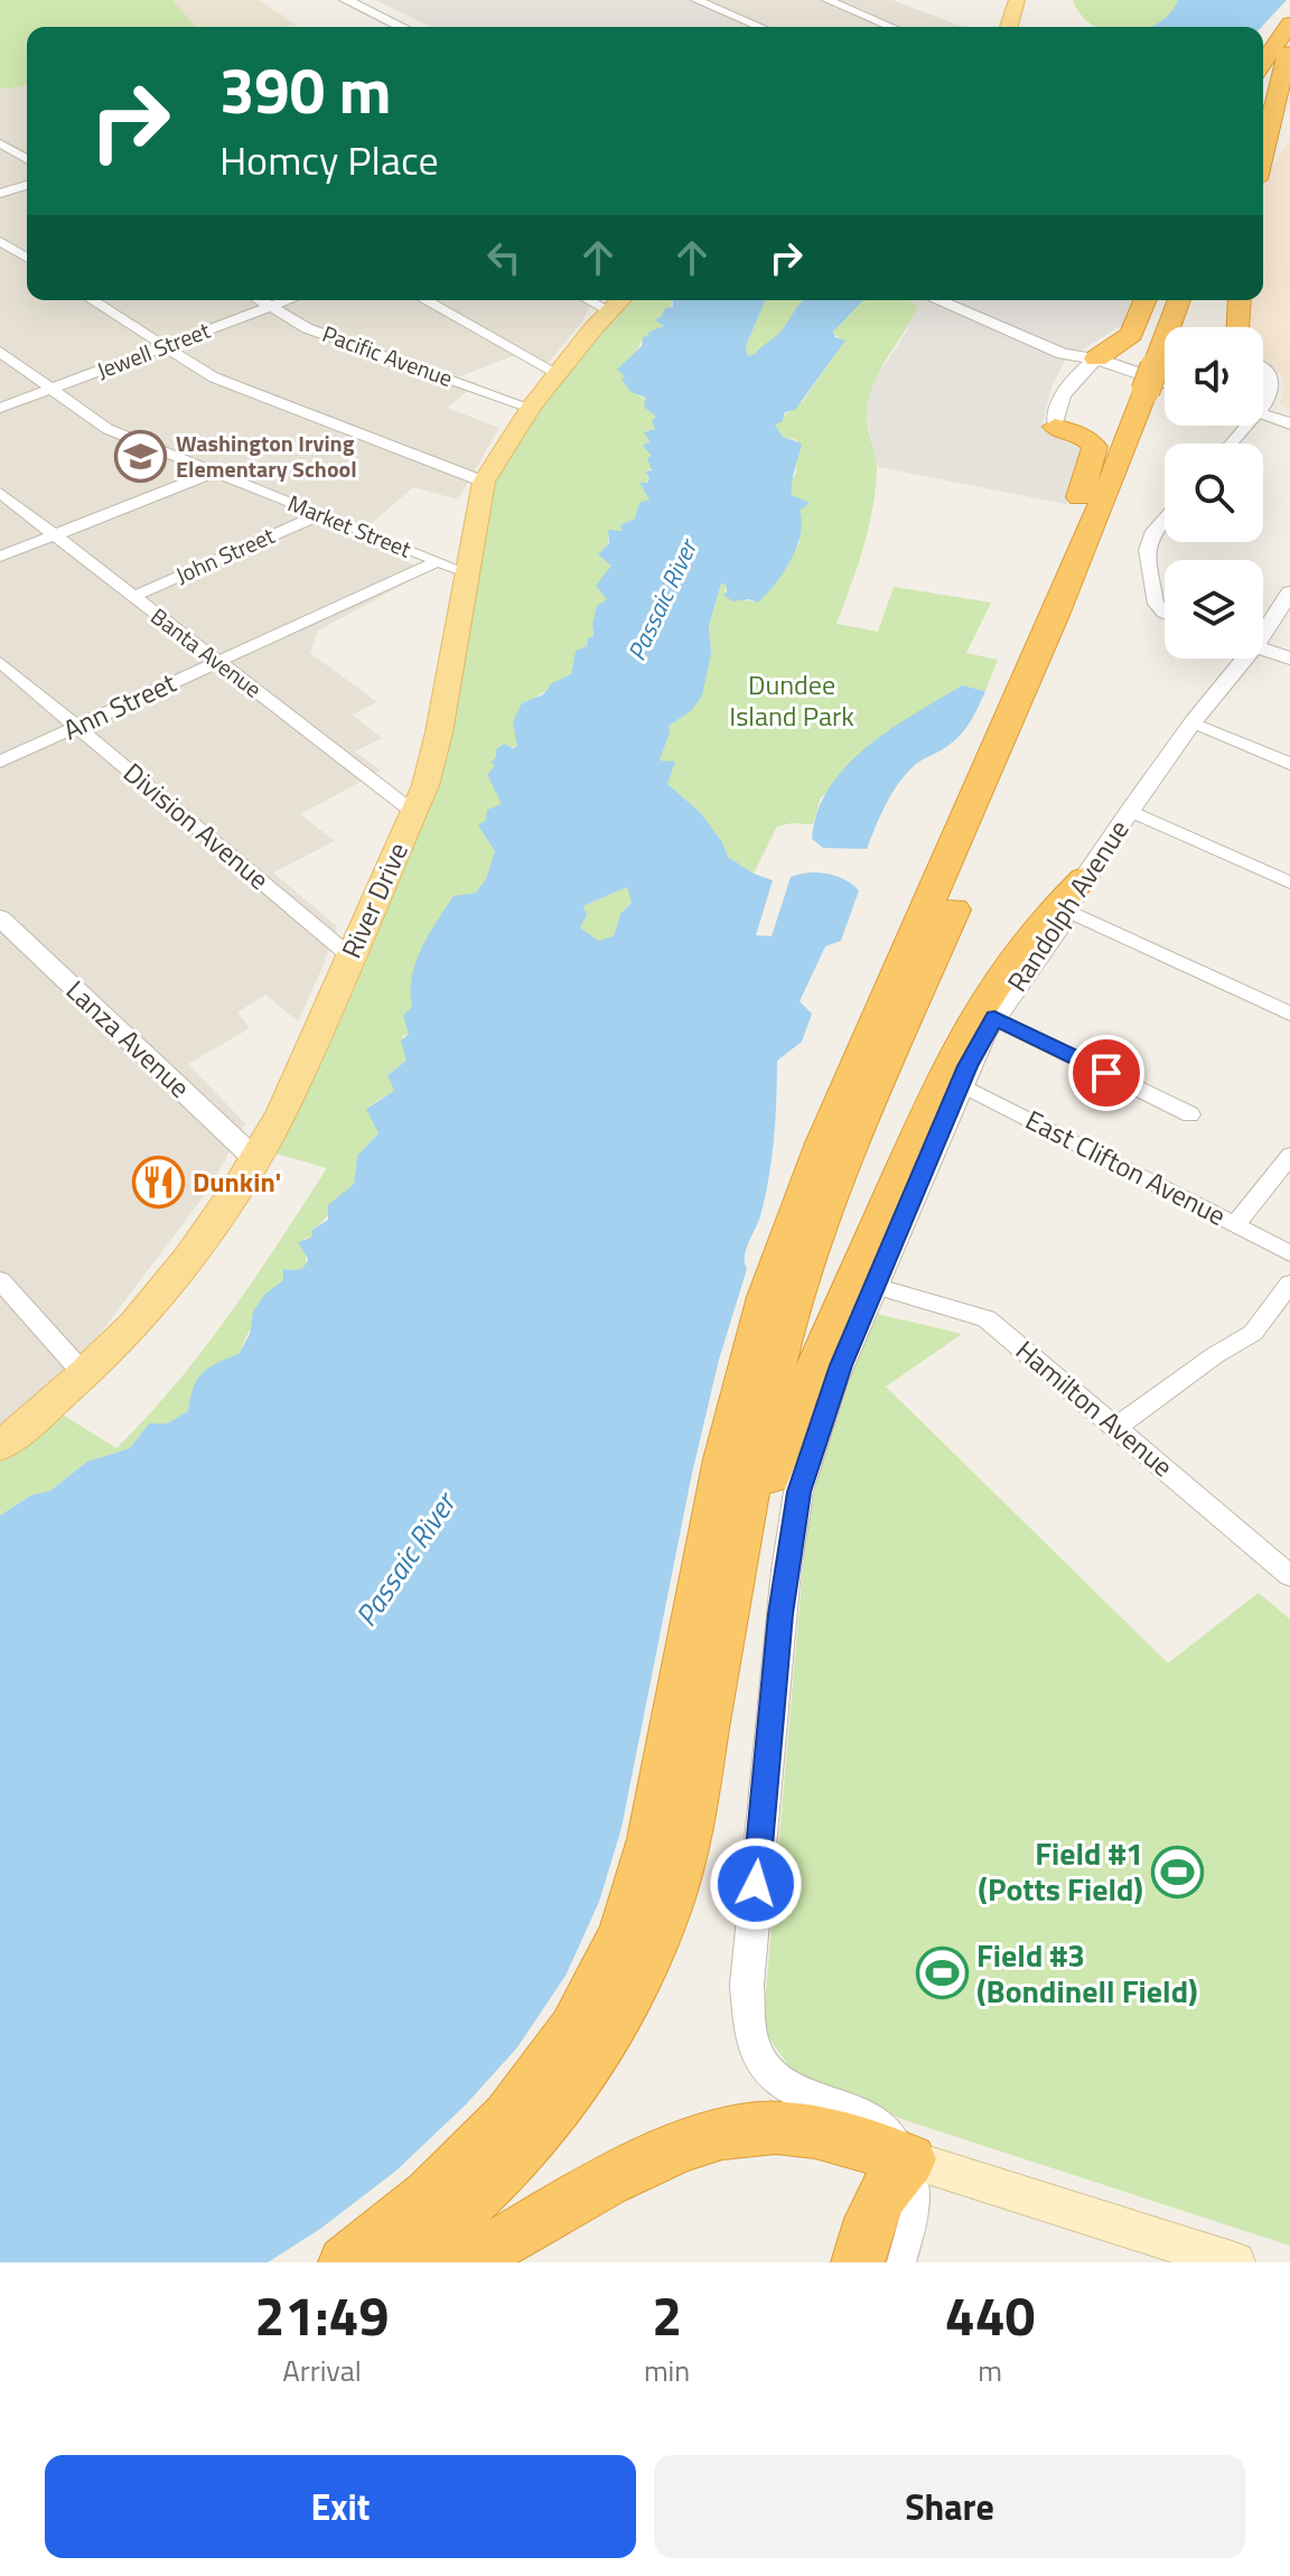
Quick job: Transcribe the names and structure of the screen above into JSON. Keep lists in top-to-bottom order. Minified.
{"streets":{"main road":["River Drive"],"street":["Jewell Street","Pacific Avenue","Market Street","John Street","Banta Avenue","Ann Street","Division Avenue","Randolph Avenue","Lanza Avenue","East Clifton Avenue","Hamilton Avenue"]},"crossings":[["Jewell Street","Pacific Avenue"],["Jewell Street","Market Street"],["Pacific Avenue","River Drive"],["Market Street","John Street"],["Market Street","Ann Street"],["Market Street","River Drive"],["John Street","Banta Avenue"],["Banta Avenue","Ann Street"],["Banta Avenue","River Drive"],["Ann Street","Division Avenue"],["Division Avenue","River Drive"],["River Drive","Lanza Avenue"],["Randolph Avenue","East Clifton Avenue"],["Randolph Avenue","Hamilton Avenue"]],"water":["Passaic River"],"parks":["Dundee Island Park"],"places":{"school or university":["Washington Irving Elementary School"],"restaurant":["Dunkin'"],"sports":["Field #1 (Potts Field)","Field #3 (Bondinell Field)"]},"page":{"turn":["390 m","Homcy Place"],"eta":["21:49","Arrival","2","min","440","m"],"buttons":["Exit","Share"]}}
